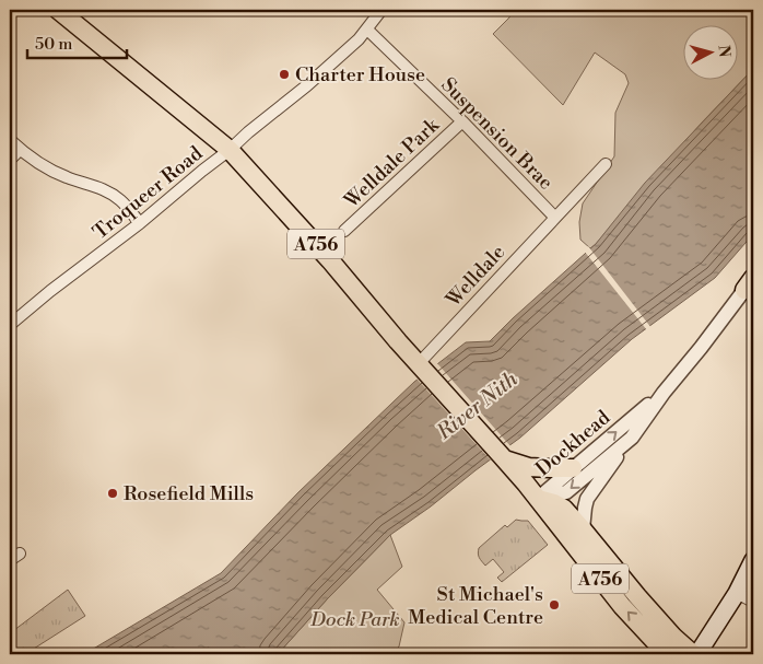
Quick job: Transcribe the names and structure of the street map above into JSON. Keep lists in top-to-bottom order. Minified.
{"streets":{"main road":["A756"],"street":["Suspension Brae","Welldale Park","Troqueer Road","Welldale","Dockhead"]},"crossings":[["Suspension Brae","Welldale Park"],["Suspension Brae","Troqueer Road"],["Suspension Brae","Welldale"],["Troqueer Road","A756"],["A756","Dockhead"]],"water":["River Nith"],"parks":["Dock Park"],"places":["Charter House","Rosefield Mills","St Michael's Medical Centre"],"scale_bar":"50 m","north":"right"}
